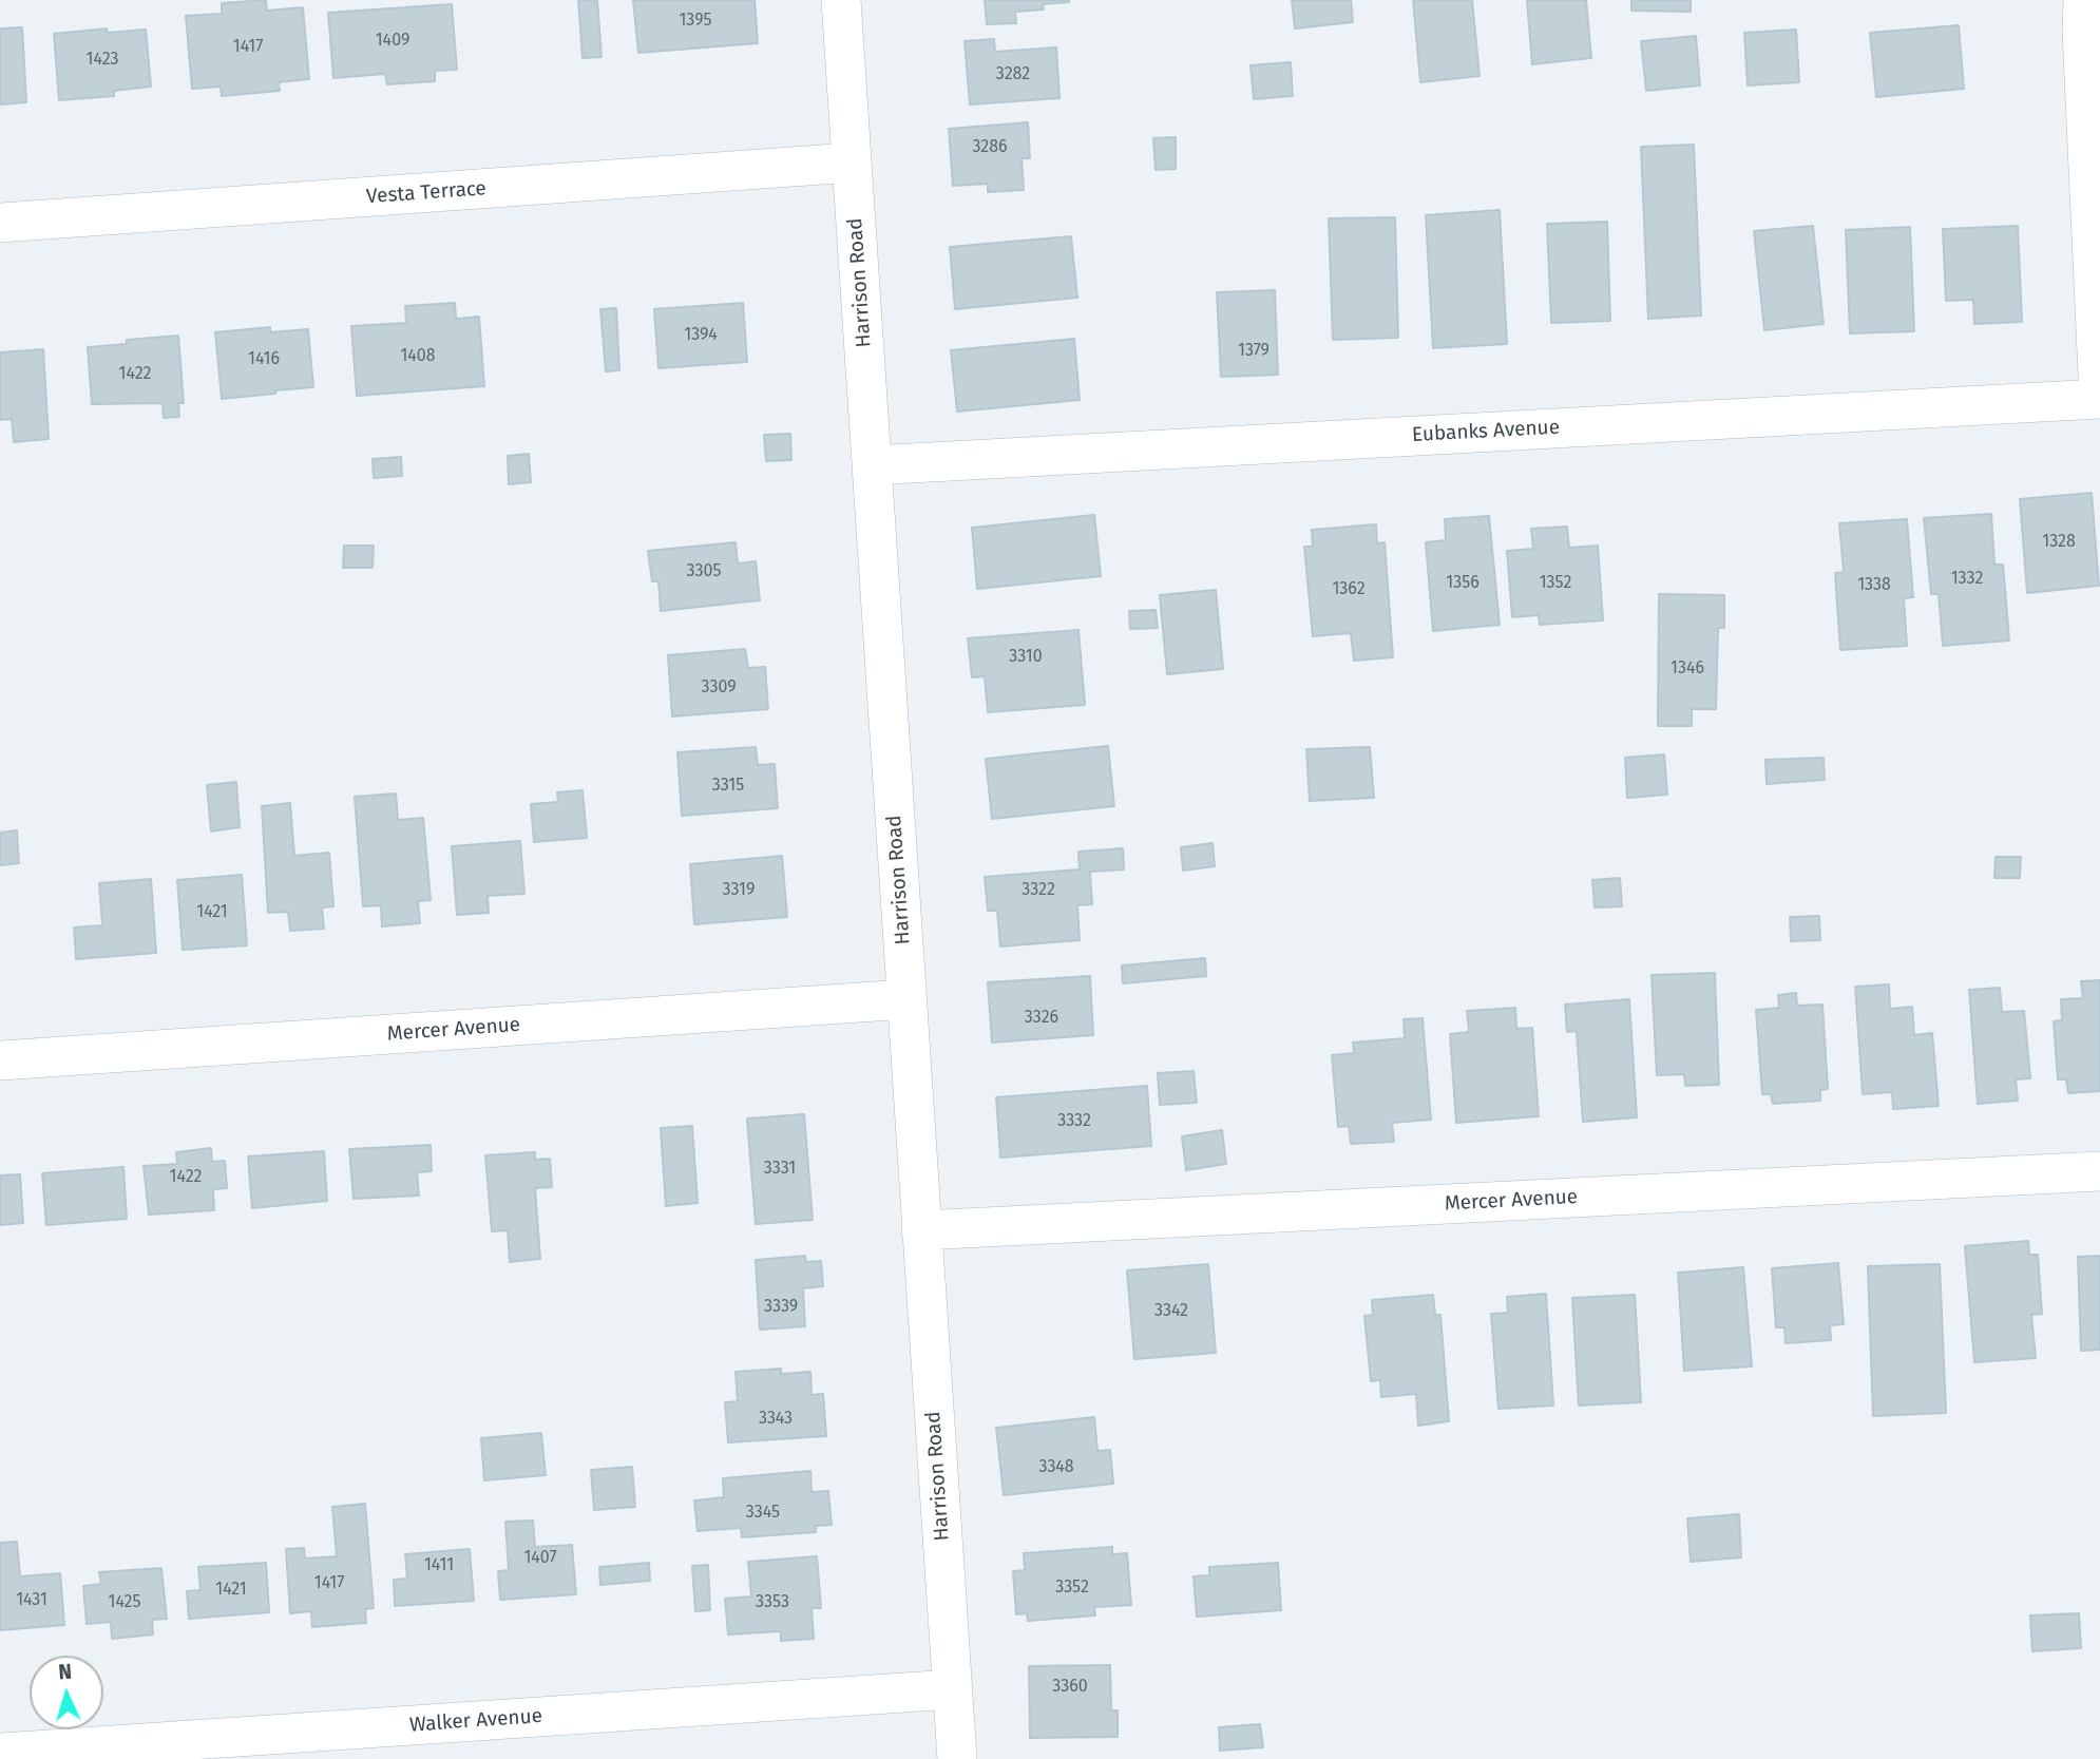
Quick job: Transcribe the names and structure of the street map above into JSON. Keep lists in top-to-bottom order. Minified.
{"streets":{"street":["Vesta Terrace","Harrison Road","Eubanks Avenue","Mercer Avenue","Walker Avenue"]},"crossings":[["Vesta Terrace","Harrison Road"],["Harrison Road","Eubanks Avenue"],["Harrison Road","Mercer Avenue"],["Harrison Road","Walker Avenue"]],"house_numbers":["1395","1409","1417","1423","3282","3286","1394","1379","1408","1416","1422","1328","3305","1332","1356","1352","1338","1362","3310","1346","3309","3315","3319","3322","1421","3326","3332","3331","1422","3339","3342","3343","3348","3345","1407","1411","1417","3352","1421","1431","1425","3353","3360"],"north":"top"}
